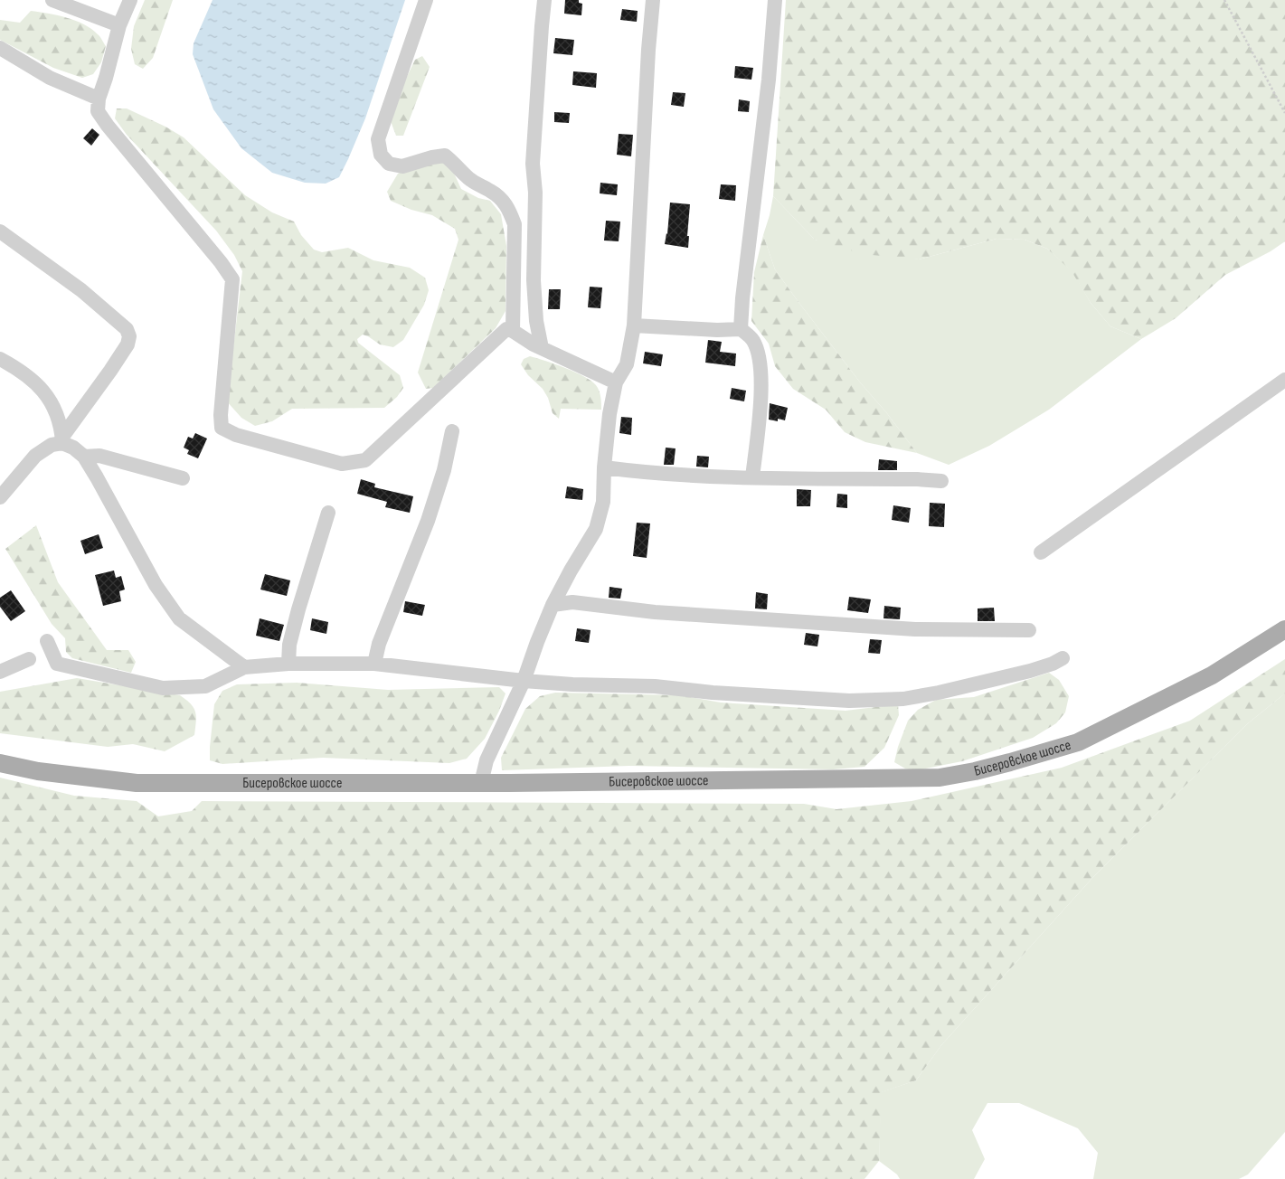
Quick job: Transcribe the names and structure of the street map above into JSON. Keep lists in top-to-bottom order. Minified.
{"streets":{"main road":["Бисеровское шоссе"]}}
